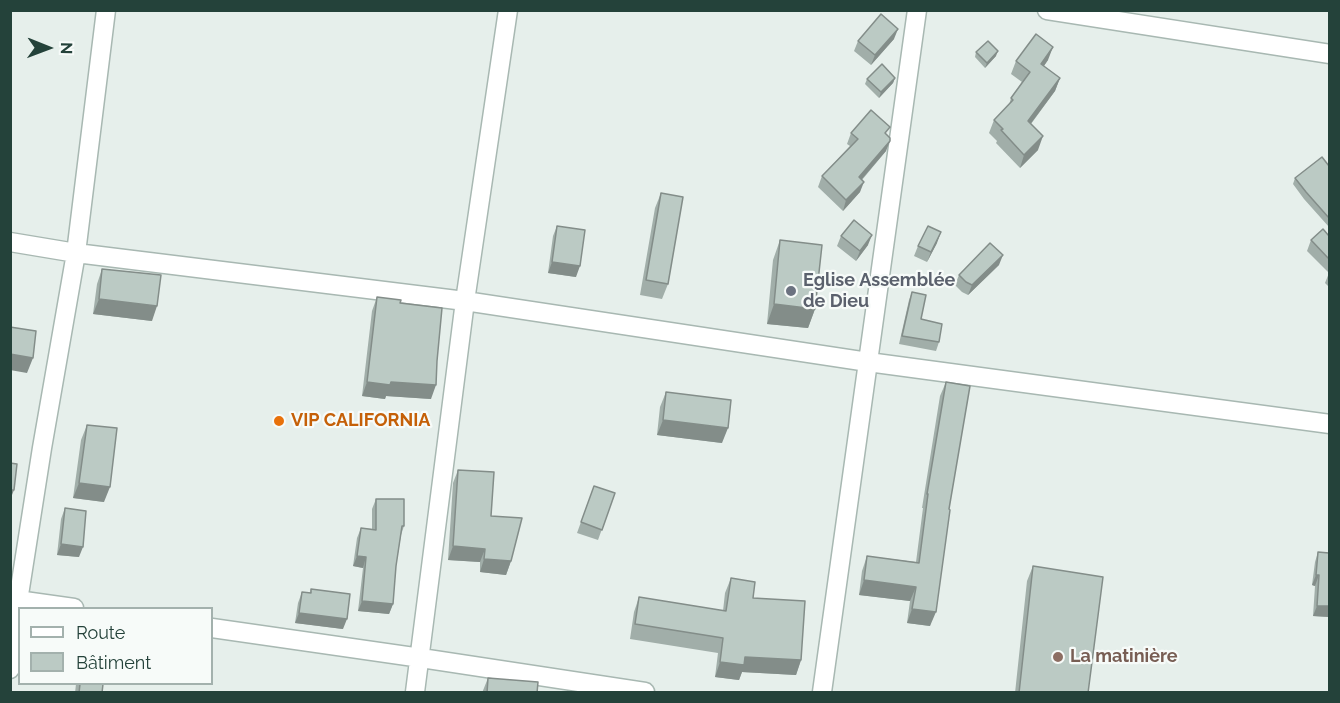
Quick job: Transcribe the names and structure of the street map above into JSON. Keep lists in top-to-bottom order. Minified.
{"places":["Eglise Assemblée de Dieu","VIP CALIFORNIA","La matinière"],"legend":["Route","Bâtiment"],"north":"right"}
